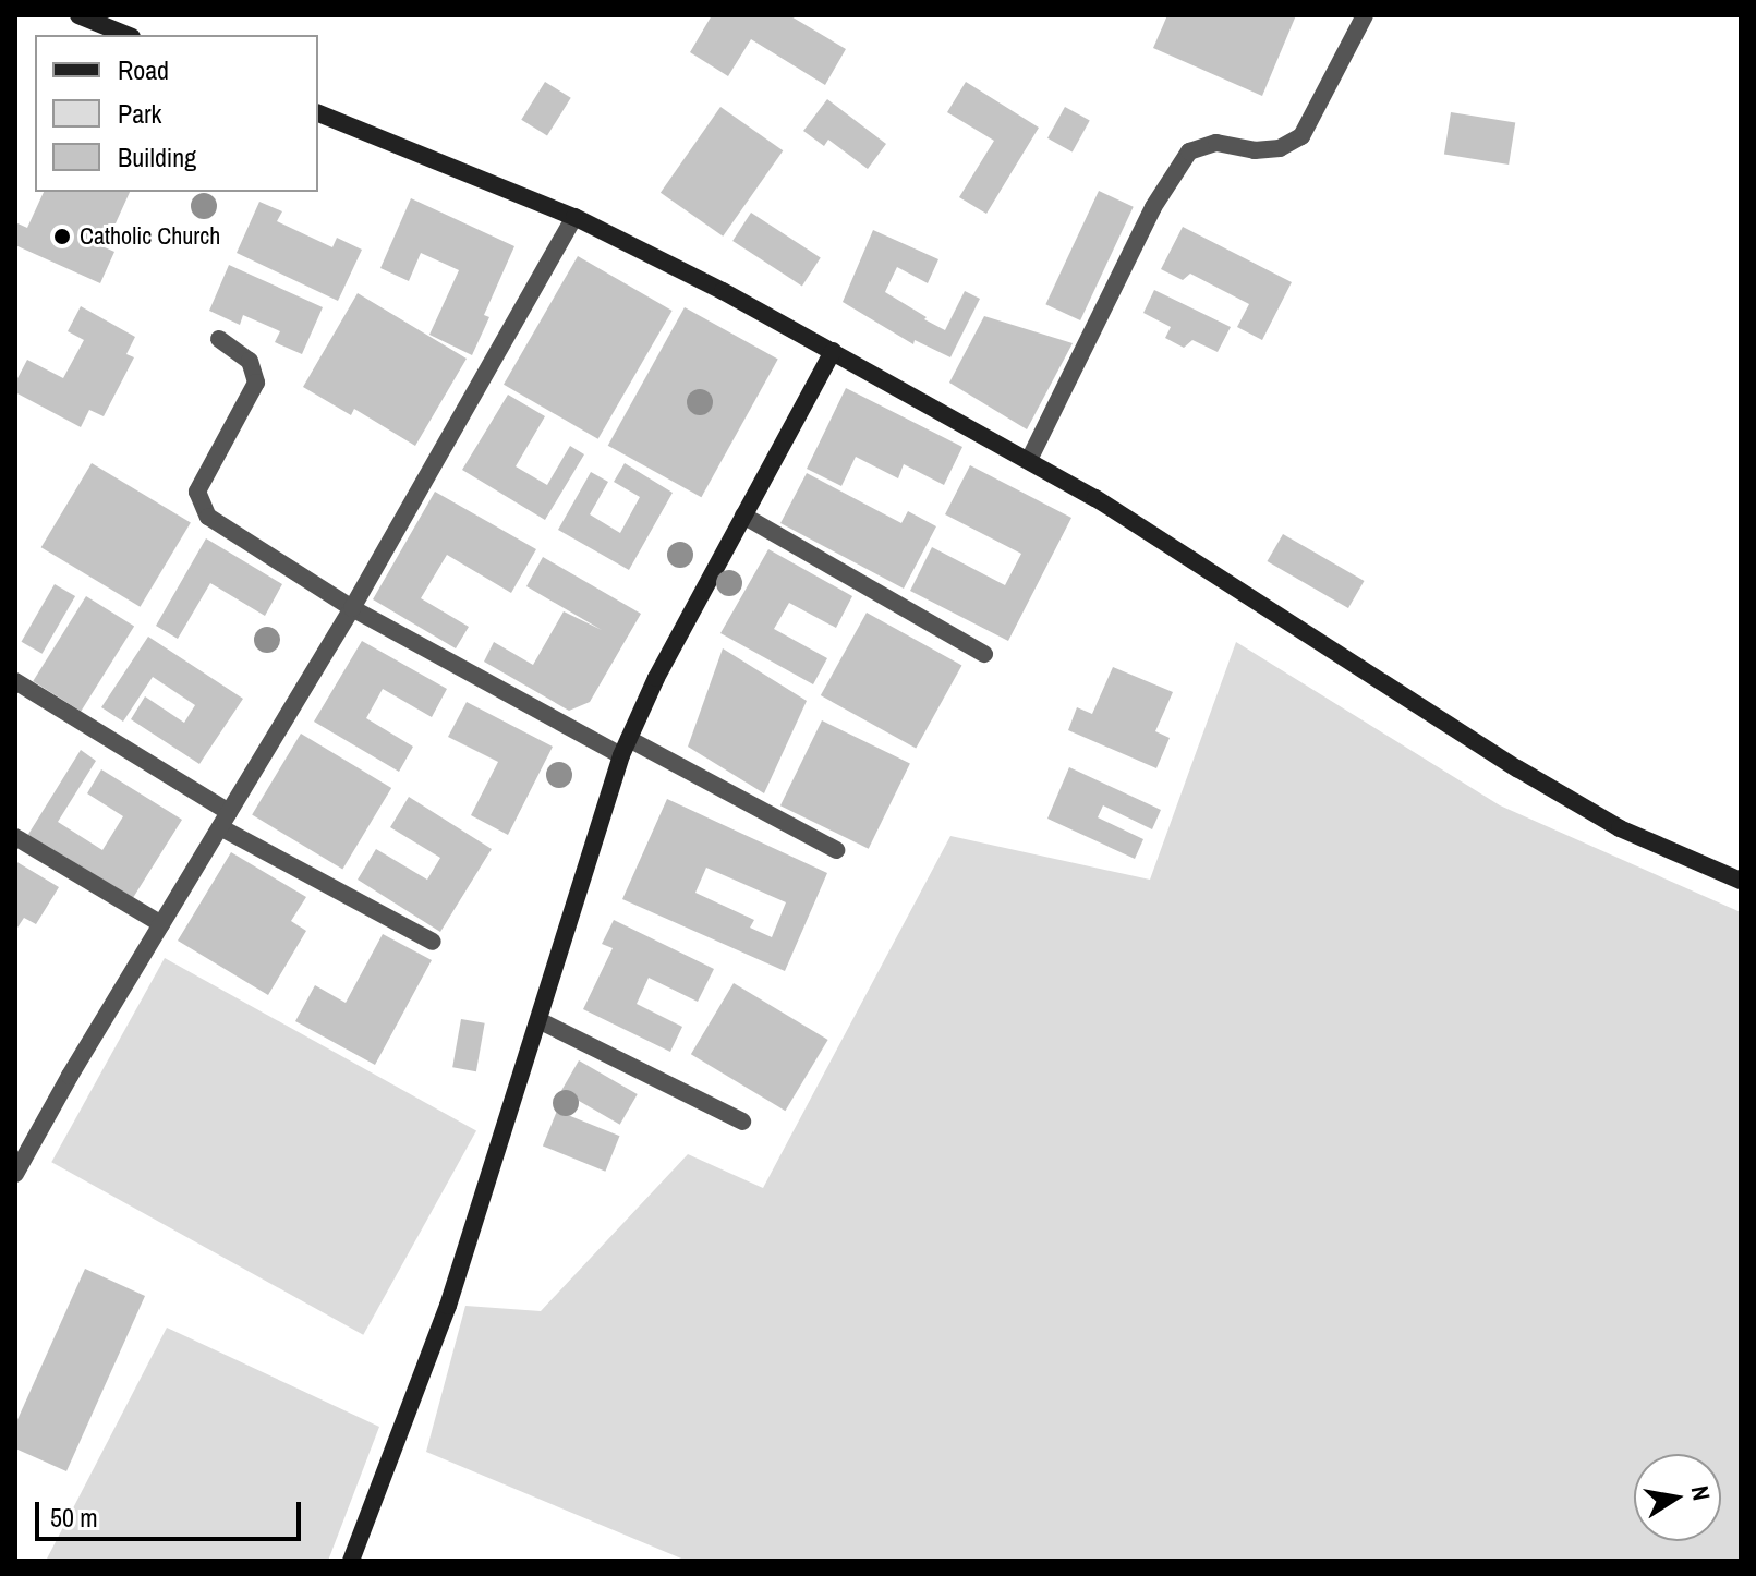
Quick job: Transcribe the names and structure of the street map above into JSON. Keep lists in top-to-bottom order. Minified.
{"places":["Catholic Church"],"legend":["Road","Park","Building"],"scale_bar":"50 m","north":"right"}
